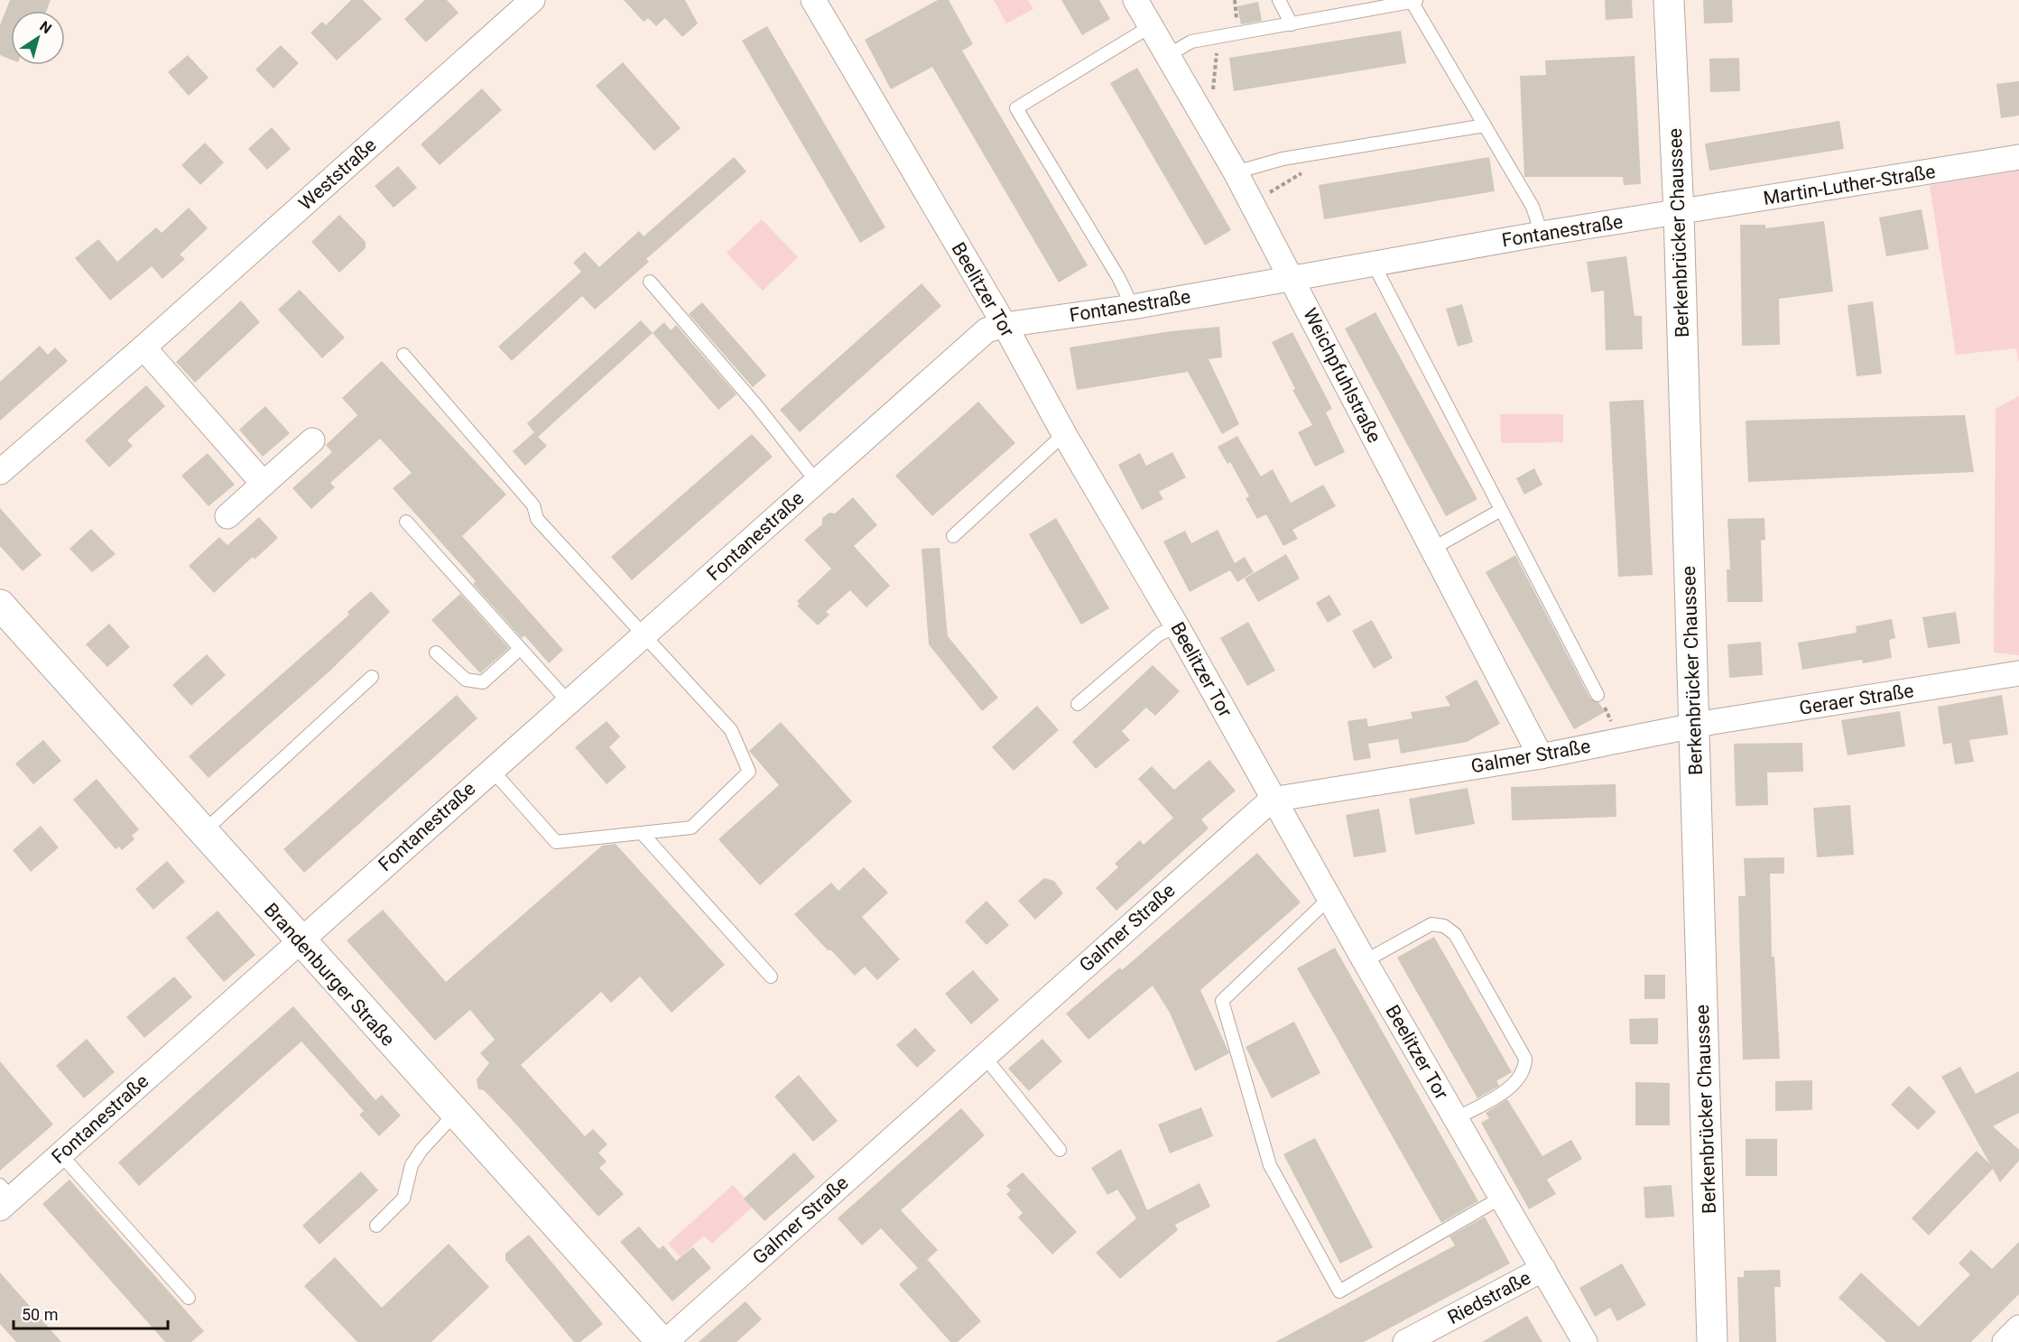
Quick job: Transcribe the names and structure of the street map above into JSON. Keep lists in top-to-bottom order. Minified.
{"streets":{"main road":["Berkenbrücker Chaussee","Brandenburger Straße"],"street":["Weststraße","Martin-Luther-Straße","Fontanestraße","Beelitzer Tor","Weichpfuhlstraße","Geraer Straße","Galmer Straße","Riedstraße"]},"crossings":[["Martin-Luther-Straße","Fontanestraße"],["Martin-Luther-Straße","Berkenbrücker Chaussee"],["Fontanestraße","Berkenbrücker Chaussee"],["Fontanestraße","Beelitzer Tor"],["Fontanestraße","Weichpfuhlstraße"],["Fontanestraße","Brandenburger Straße"],["Berkenbrücker Chaussee","Geraer Straße"],["Berkenbrücker Chaussee","Galmer Straße"],["Beelitzer Tor","Galmer Straße"],["Beelitzer Tor","Riedstraße"],["Weichpfuhlstraße","Galmer Straße"],["Geraer Straße","Galmer Straße"],["Galmer Straße","Brandenburger Straße"]],"scale_bar":"50 m","north":"top right"}
